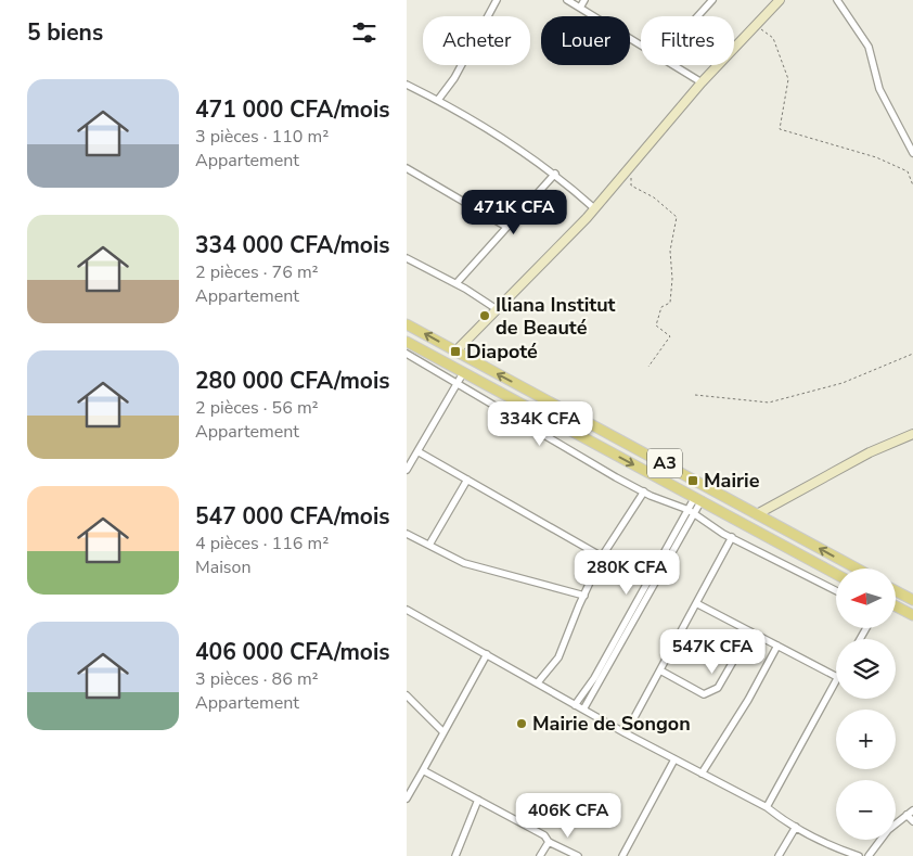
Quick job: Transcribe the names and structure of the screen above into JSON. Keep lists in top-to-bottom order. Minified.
{"streets":{"main road":["A3"]},"places":{"other":["Iliana Institut de Beauté","Mairie de Songon"],"transit":["Diapoté","Mairie"]},"north":"left","page":{"heading":"5 biens","chip":["Acheter","Louer","Filtres"],"list":[{"name":"471 000 CFA/mois","note":"3 pièces · 110 m² · Appartement"},{"name":"334 000 CFA/mois","note":"2 pièces · 76 m² · Appartement"},{"name":"280 000 CFA/mois","note":"2 pièces · 56 m² · Appartement"},{"name":"547 000 CFA/mois","note":"4 pièces · 116 m² · Maison"},{"name":"406 000 CFA/mois","note":"3 pièces · 86 m² · Appartement"}],"price":["471K CFA","334K CFA","280K CFA","547K CFA","406K CFA"],"map_buttons":["+","−"]}}
